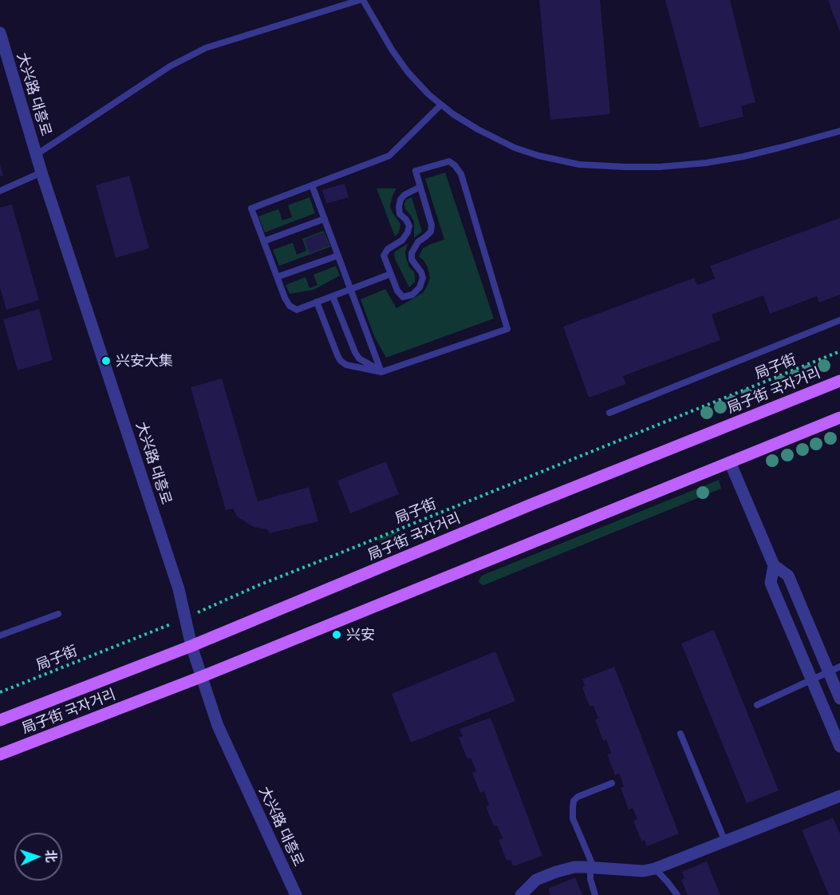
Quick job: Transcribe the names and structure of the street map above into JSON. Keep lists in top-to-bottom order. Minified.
{"streets":{"main road":["局子街 국자거리"],"street":["大兴路 대흥로"],"path":["局子街"]},"crossings":[["大兴路 대흥로","局子街"],["大兴路 대흥로","局子街 국자거리"]],"places":["兴安大集","兴安"],"north":"right"}
